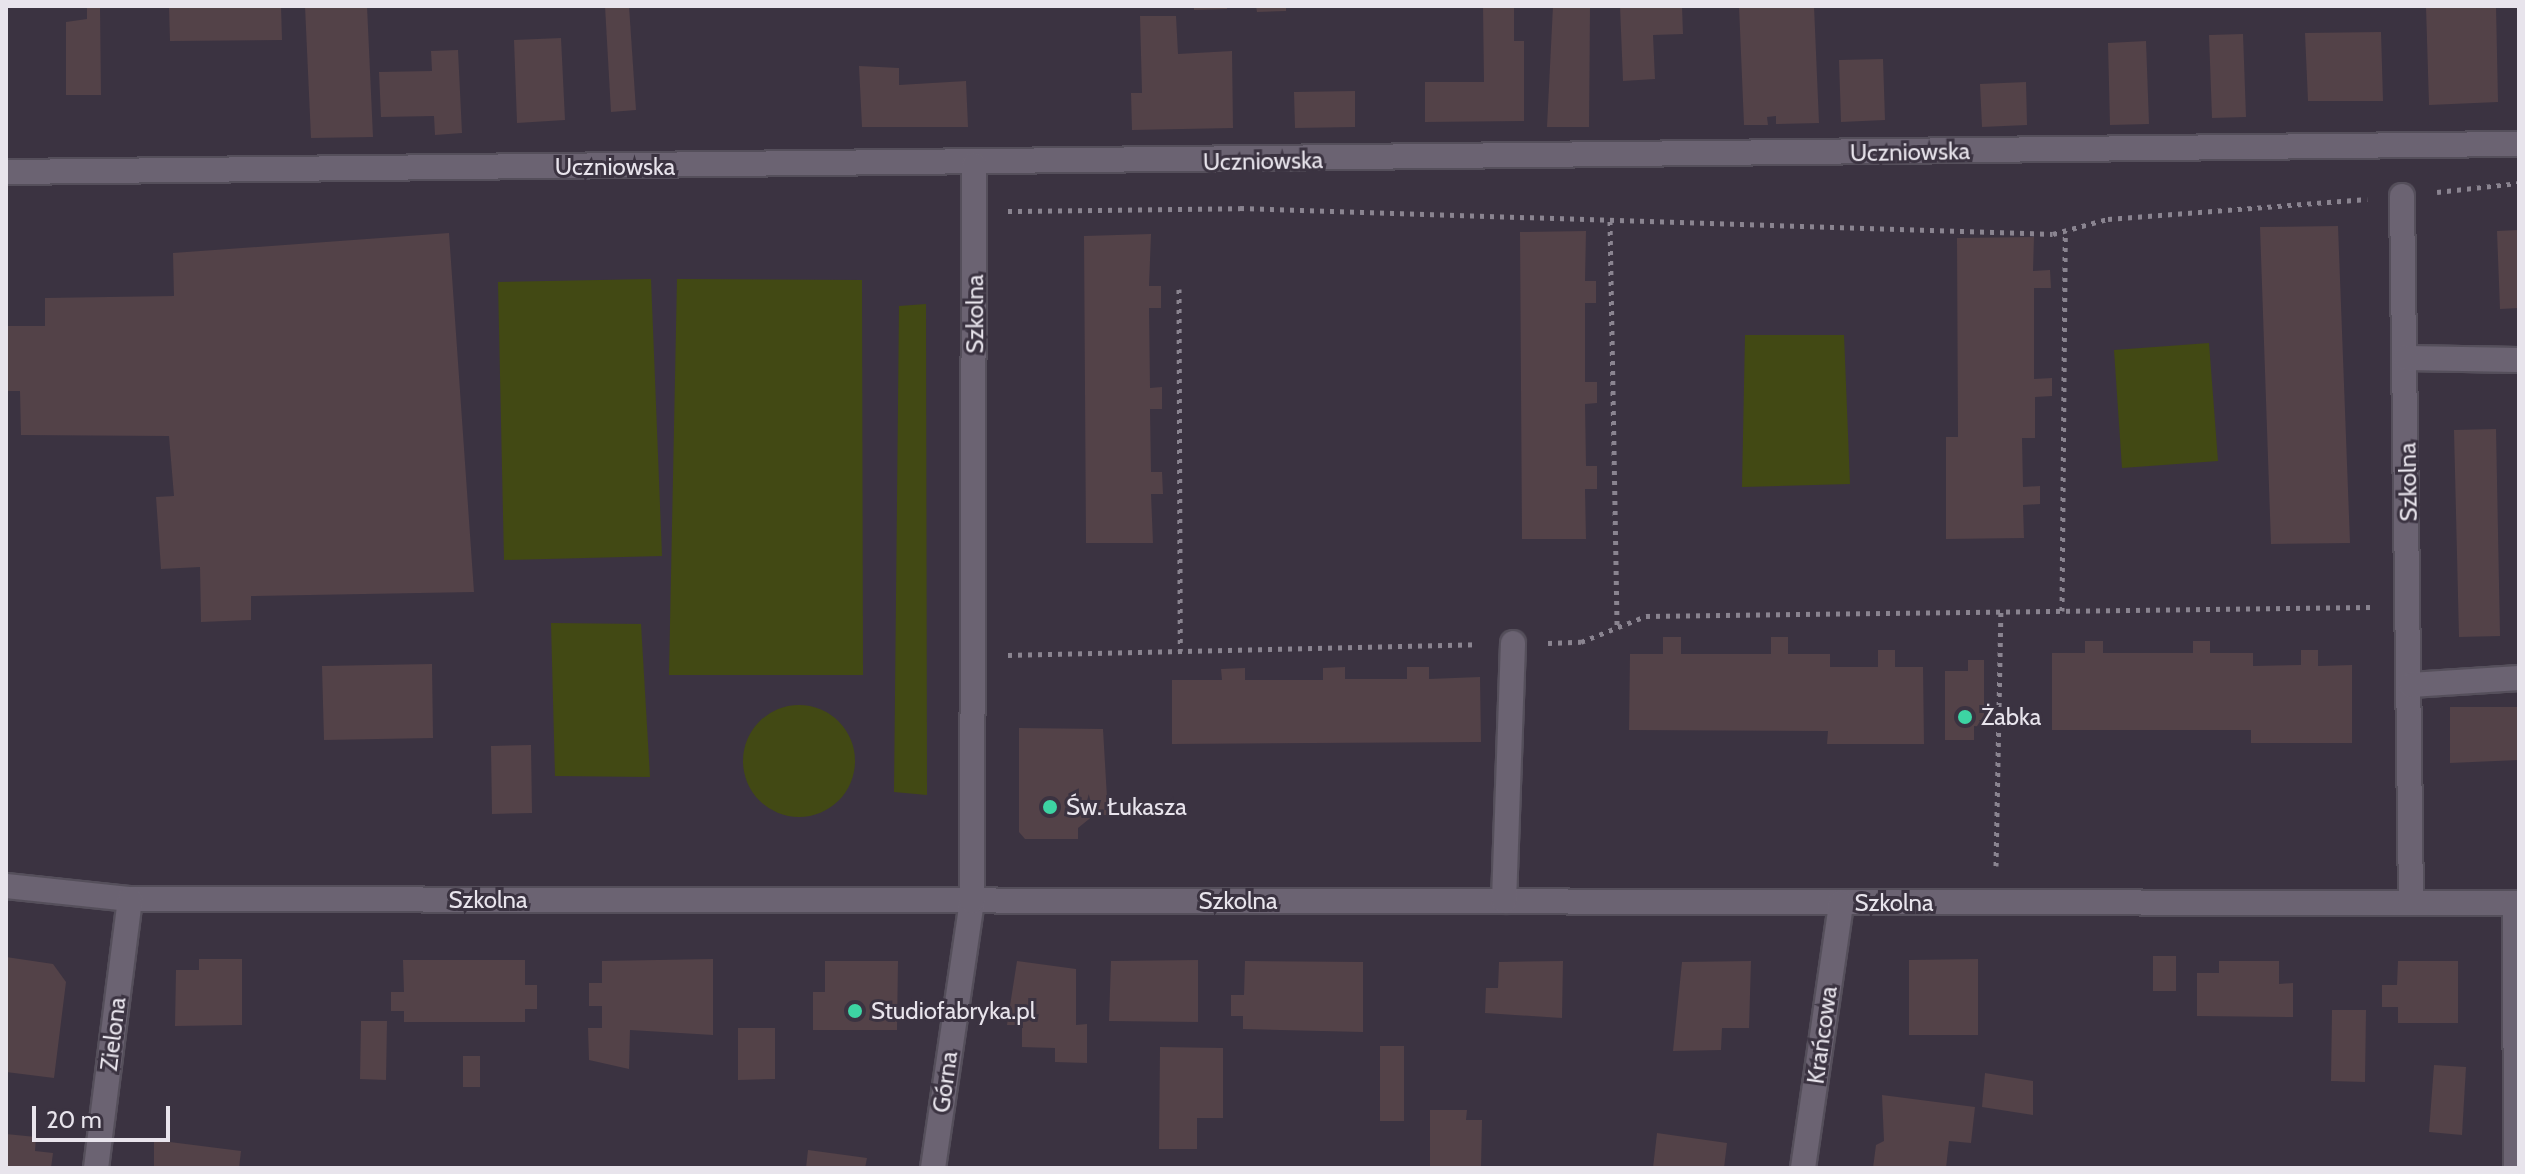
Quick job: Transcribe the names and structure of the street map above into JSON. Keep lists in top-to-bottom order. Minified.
{"streets":{"street":["Uczniowska","Szkolna","Zielona","Krańcowa","Górna"]},"crossings":[["Uczniowska","Szkolna"],["Szkolna","Zielona"],["Szkolna","Krańcowa"],["Szkolna","Górna"]],"places":["Żabka","Św. Łukasza","Studiofabryka.pl"],"scale_bar":"20 m"}
